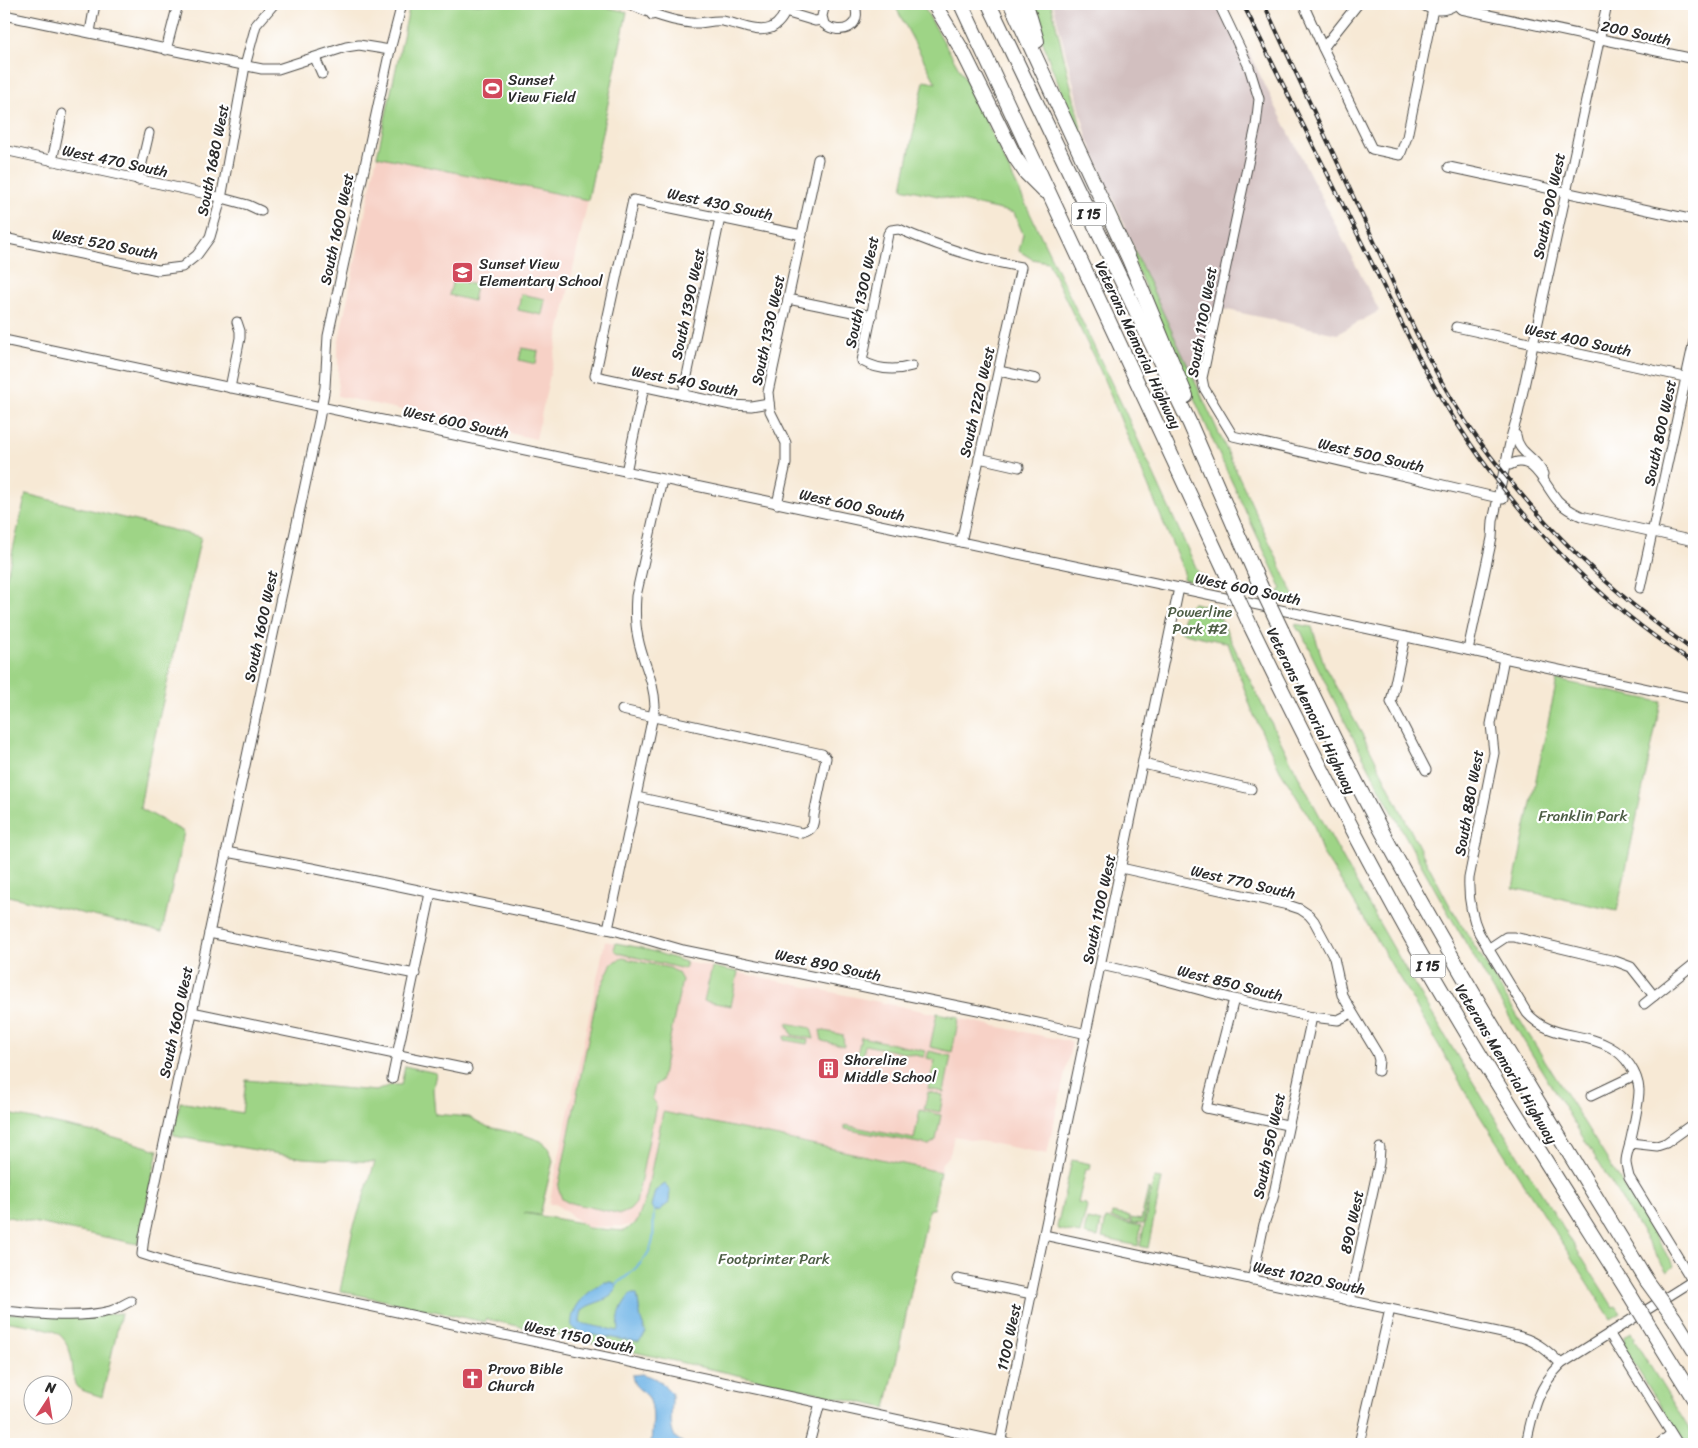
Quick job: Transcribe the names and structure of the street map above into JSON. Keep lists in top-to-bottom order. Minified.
{"streets":{"highway":["I 15","Veterans Memorial Highway"],"street":["200 South","South 1680 West","West 470 South","West 430 South","South 900 West","South 1600 West","West 520 South","South 1300 West","South 1390 West","South 1100 West","South 1330 West","West 400 South","West 540 South","South 1220 West","West 600 South","South 800 West","West 500 South","South 880 West","West 770 South","West 890 South","West 850 South","South 950 West","890 West","West 1020 South","West 1150 South","1100 West"]},"crossings":[["200 South","South 900 West"],["South 1680 West","West 470 South"],["South 1680 West","West 520 South"],["West 430 South","South 1390 West"],["West 430 South","South 1330 West"],["West 430 South","West 540 South"],["South 900 West","West 400 South"],["South 900 West","West 600 South"],["South 900 West","West 500 South"],["South 1600 West","West 600 South"],["South 1600 West","West 890 South"],["South 1600 West","West 1150 South"],["South 1300 West","South 1220 West"],["South 1390 West","West 540 South"],["South 1100 West","West 600 South"],["South 1100 West","West 500 South"],["South 1100 West","West 770 South"],["South 1100 West","West 890 South"],["South 1100 West","West 850 South"],["South 1100 West","West 1020 South"],["South 1100 West","1100 West"],["South 1330 West","West 540 South"],["South 1330 West","West 600 South"],["West 400 South","South 800 West"],["South 1220 West","West 600 South"],["West 600 South","South 880 West"],["West 770 South","West 850 South"],["West 850 South","South 950 West"],["South 950 West","West 1020 South"],["890 West","West 1020 South"],["West 1020 South","1100 West"],["West 1150 South","1100 West"]],"parks":["Powerline Park #2","Franklin Park","Footprinter Park"],"places":{"sports":["Sunset View Field"],"school or university":["Sunset View Elementary School"],"building":["Shoreline Middle School"],"church":["Provo Bible Church"]},"north":"top"}
